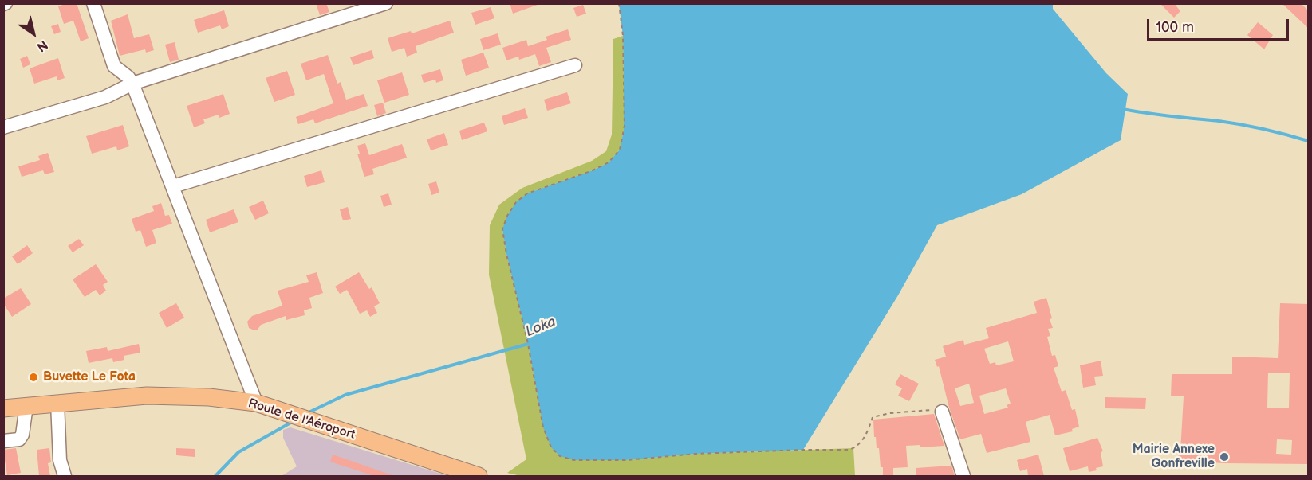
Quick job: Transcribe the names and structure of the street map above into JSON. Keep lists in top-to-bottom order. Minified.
{"streets":{"main road":["Route de l'Aéroport"]},"water":["Loka"],"places":["Buvette Le Fota","Mairie Annexe Gonfreville"],"scale_bar":"100 m","north":"bottom right"}
